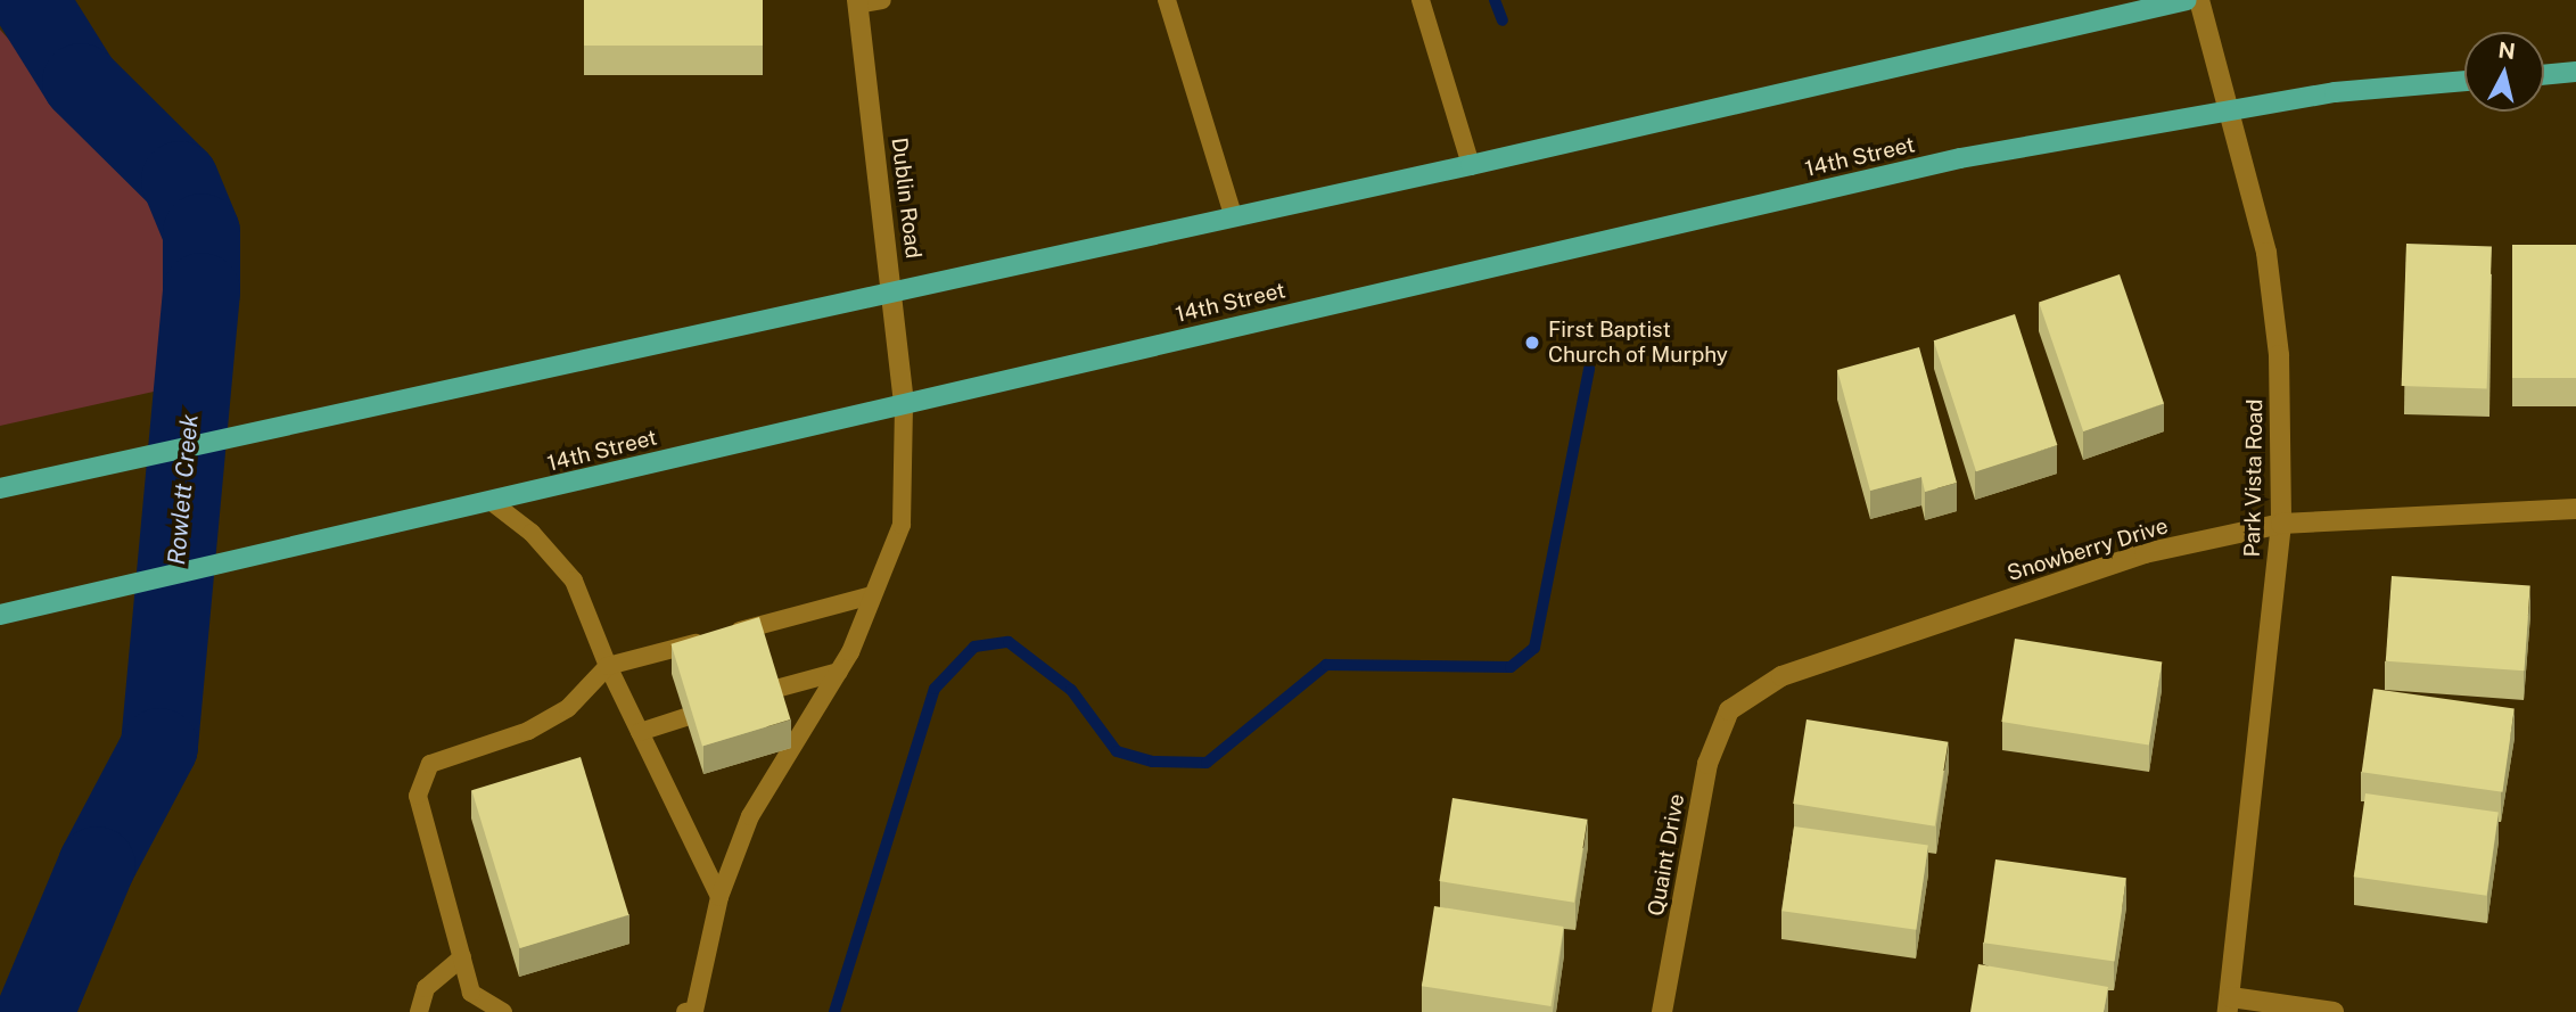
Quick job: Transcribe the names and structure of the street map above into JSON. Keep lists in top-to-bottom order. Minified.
{"streets":{"main road":["14th Street"],"street":["Dublin Road","Park Vista Road","Snowberry Drive","Quaint Drive"]},"crossings":[["14th Street","Dublin Road"],["14th Street","Park Vista Road"],["Park Vista Road","Snowberry Drive"],["Snowberry Drive","Quaint Drive"]],"water":["Rowlett Creek"],"places":["First Baptist Church of Murphy"],"north":"top"}
